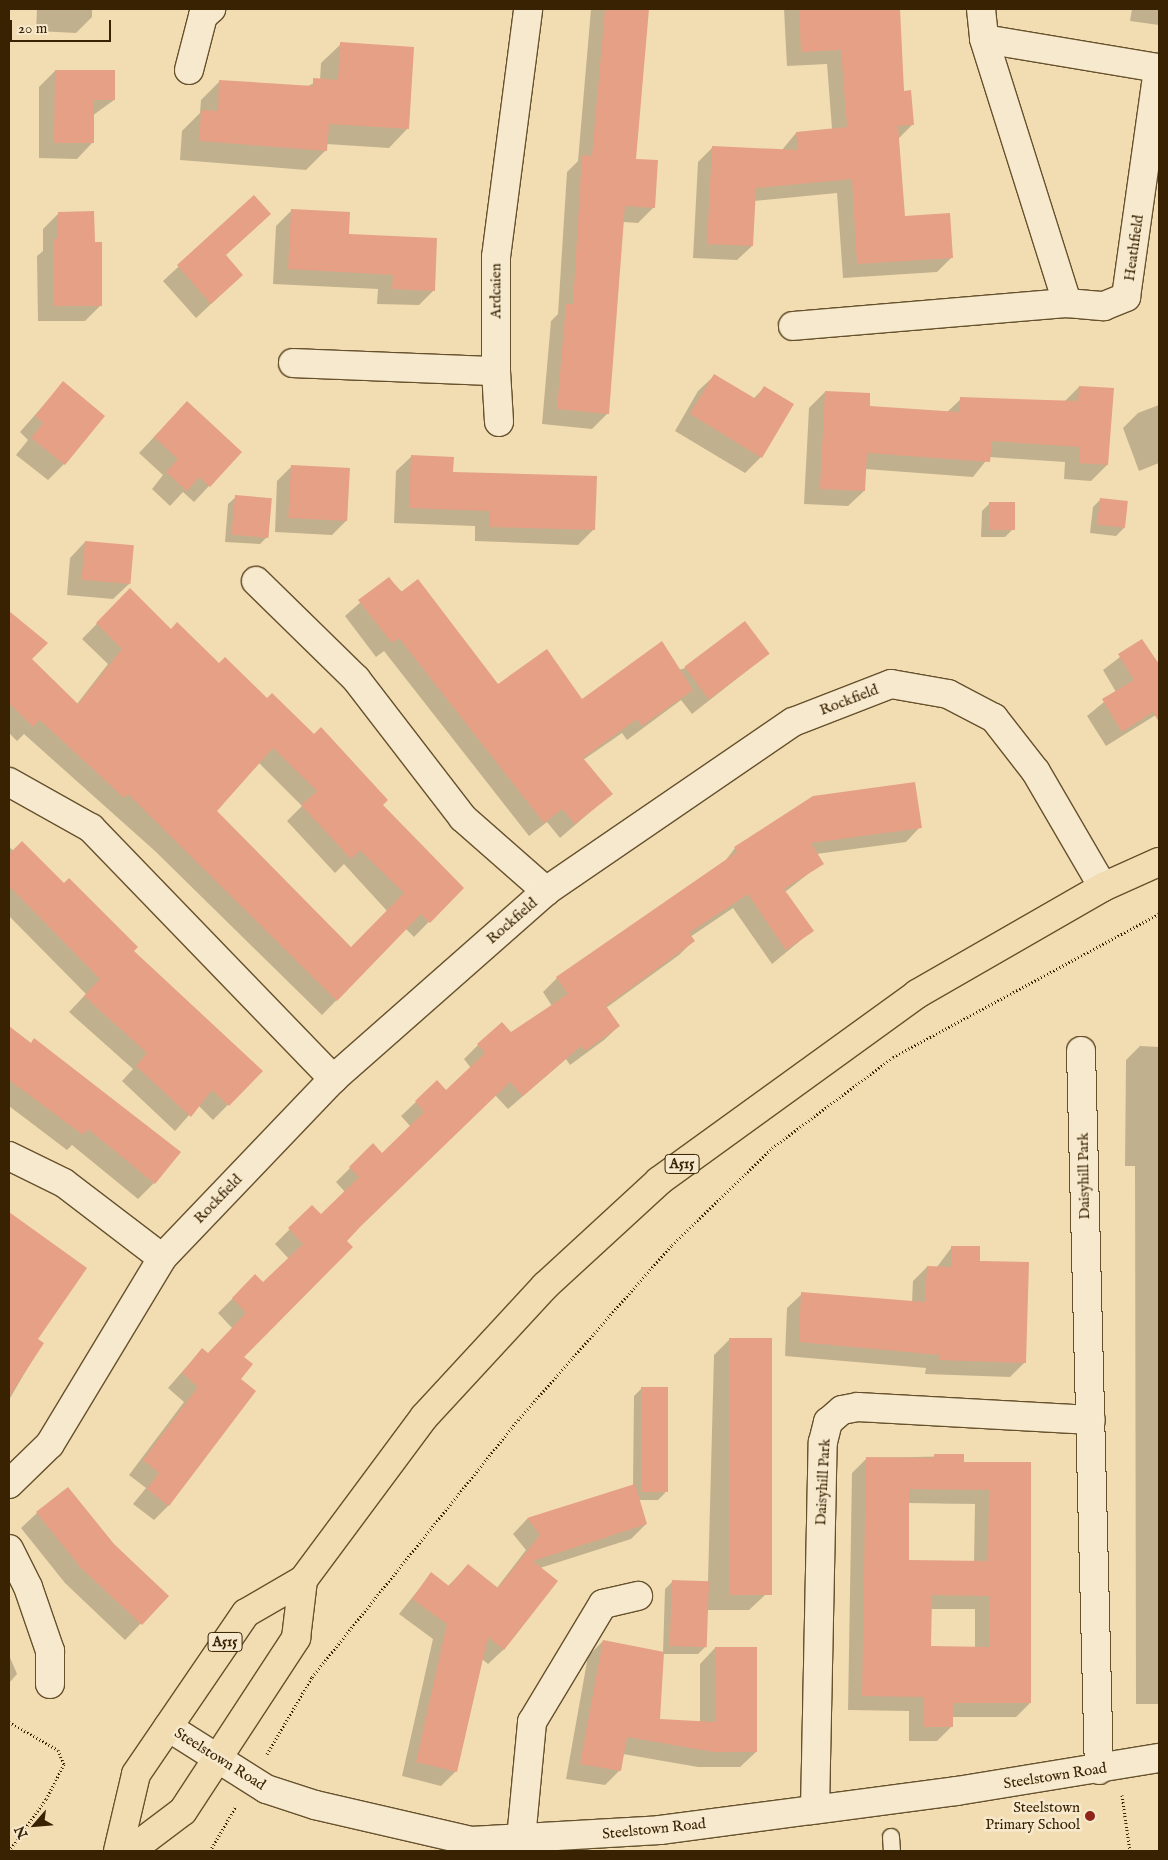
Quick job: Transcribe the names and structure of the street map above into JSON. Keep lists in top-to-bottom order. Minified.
{"streets":{"highway":["A515"],"street":["Heathfield","Ardcaien","Rockfield","Daisyhill Park","Steelstown Road"]},"crossings":[["Rockfield","A515"],["A515","Steelstown Road"],["Daisyhill Park","Steelstown Road"]],"places":["Steelstown Primary School"],"scale_bar":"20 m","north":"bottom left"}
